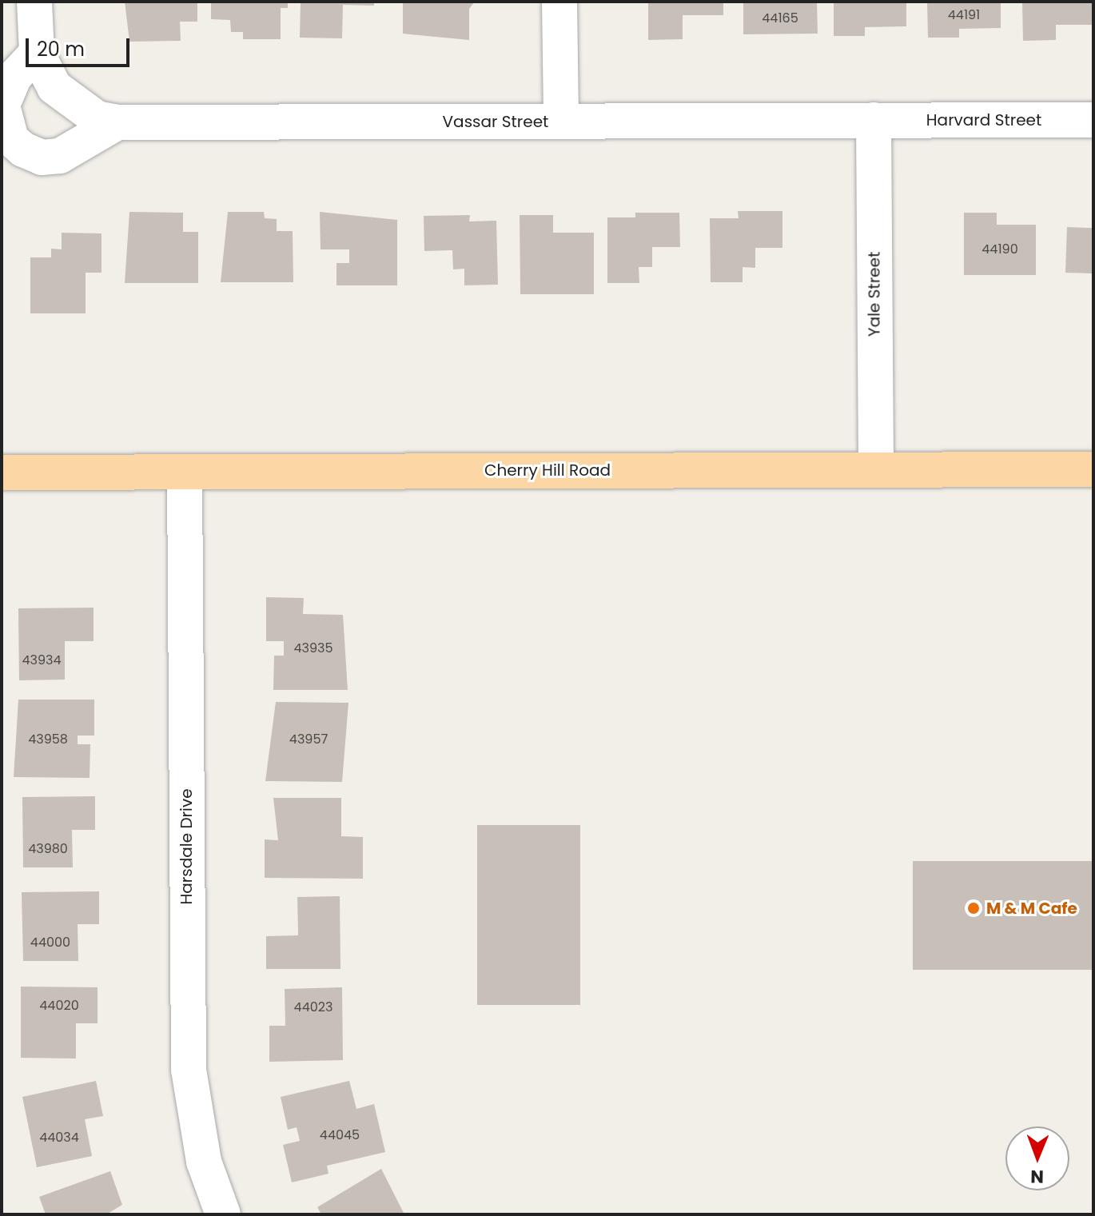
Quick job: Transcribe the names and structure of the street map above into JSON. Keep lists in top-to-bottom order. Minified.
{"streets":{"main road":["Cherry Hill Road"],"street":["Harvard Street","Vassar Street","Yale Street","Harsdale Drive"]},"crossings":[["Harvard Street","Vassar Street"],["Harvard Street","Yale Street"],["Vassar Street","Yale Street"],["Yale Street","Cherry Hill Road"],["Cherry Hill Road","Harsdale Drive"]],"places":["M & M Cafe"],"house_numbers":["44191","44165","44190","43935","43934","43958","43957","43980","44000","44020","44023","44045","44034"],"scale_bar":"20 m","north":"bottom"}
